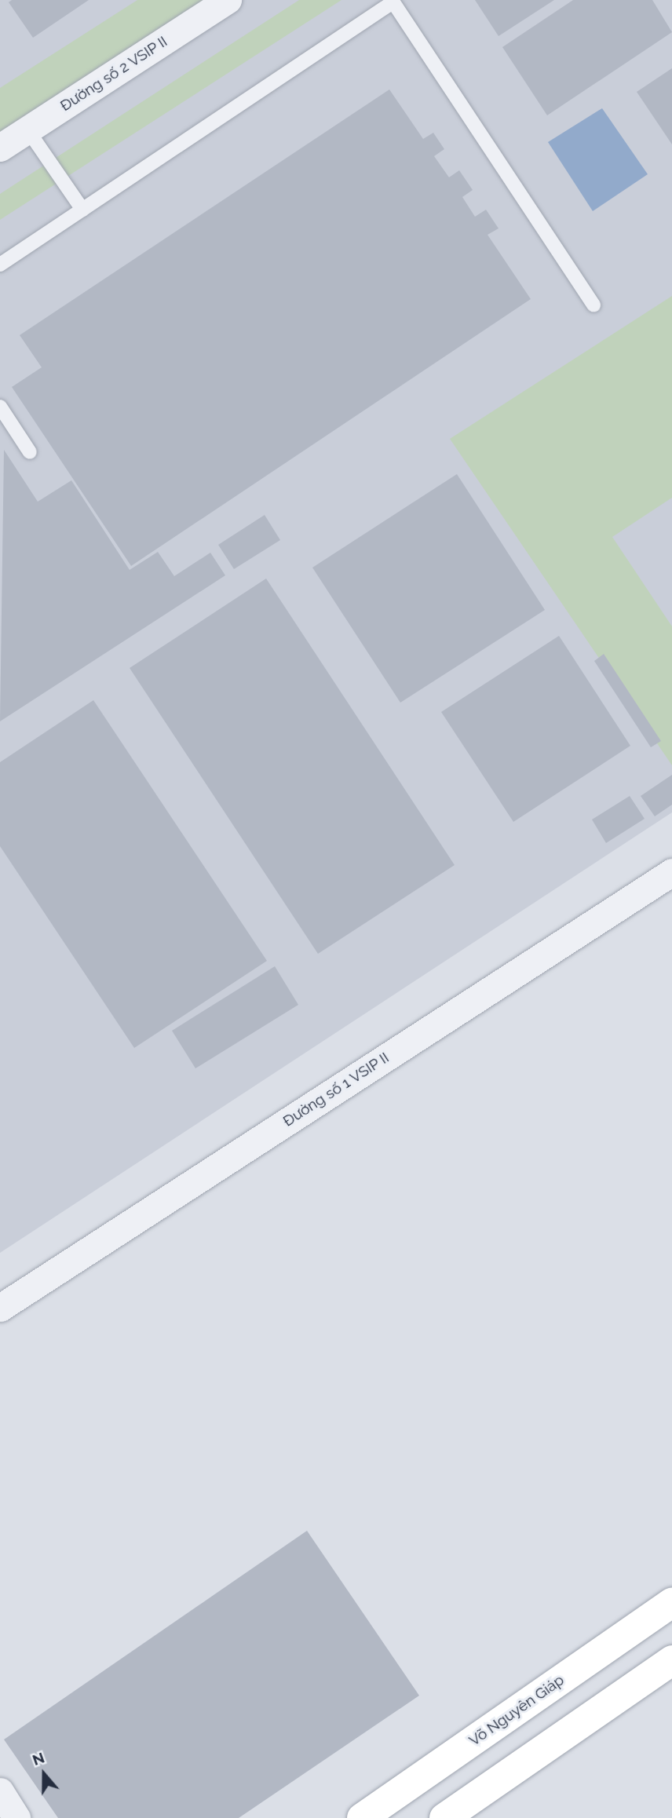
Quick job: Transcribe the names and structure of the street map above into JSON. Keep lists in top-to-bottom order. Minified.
{"streets":{"main road":["Võ Nguyên Giáp"],"street":["Đường số 2 VSIP II","Đường số 1 VSIP II"]},"north":"top"}
